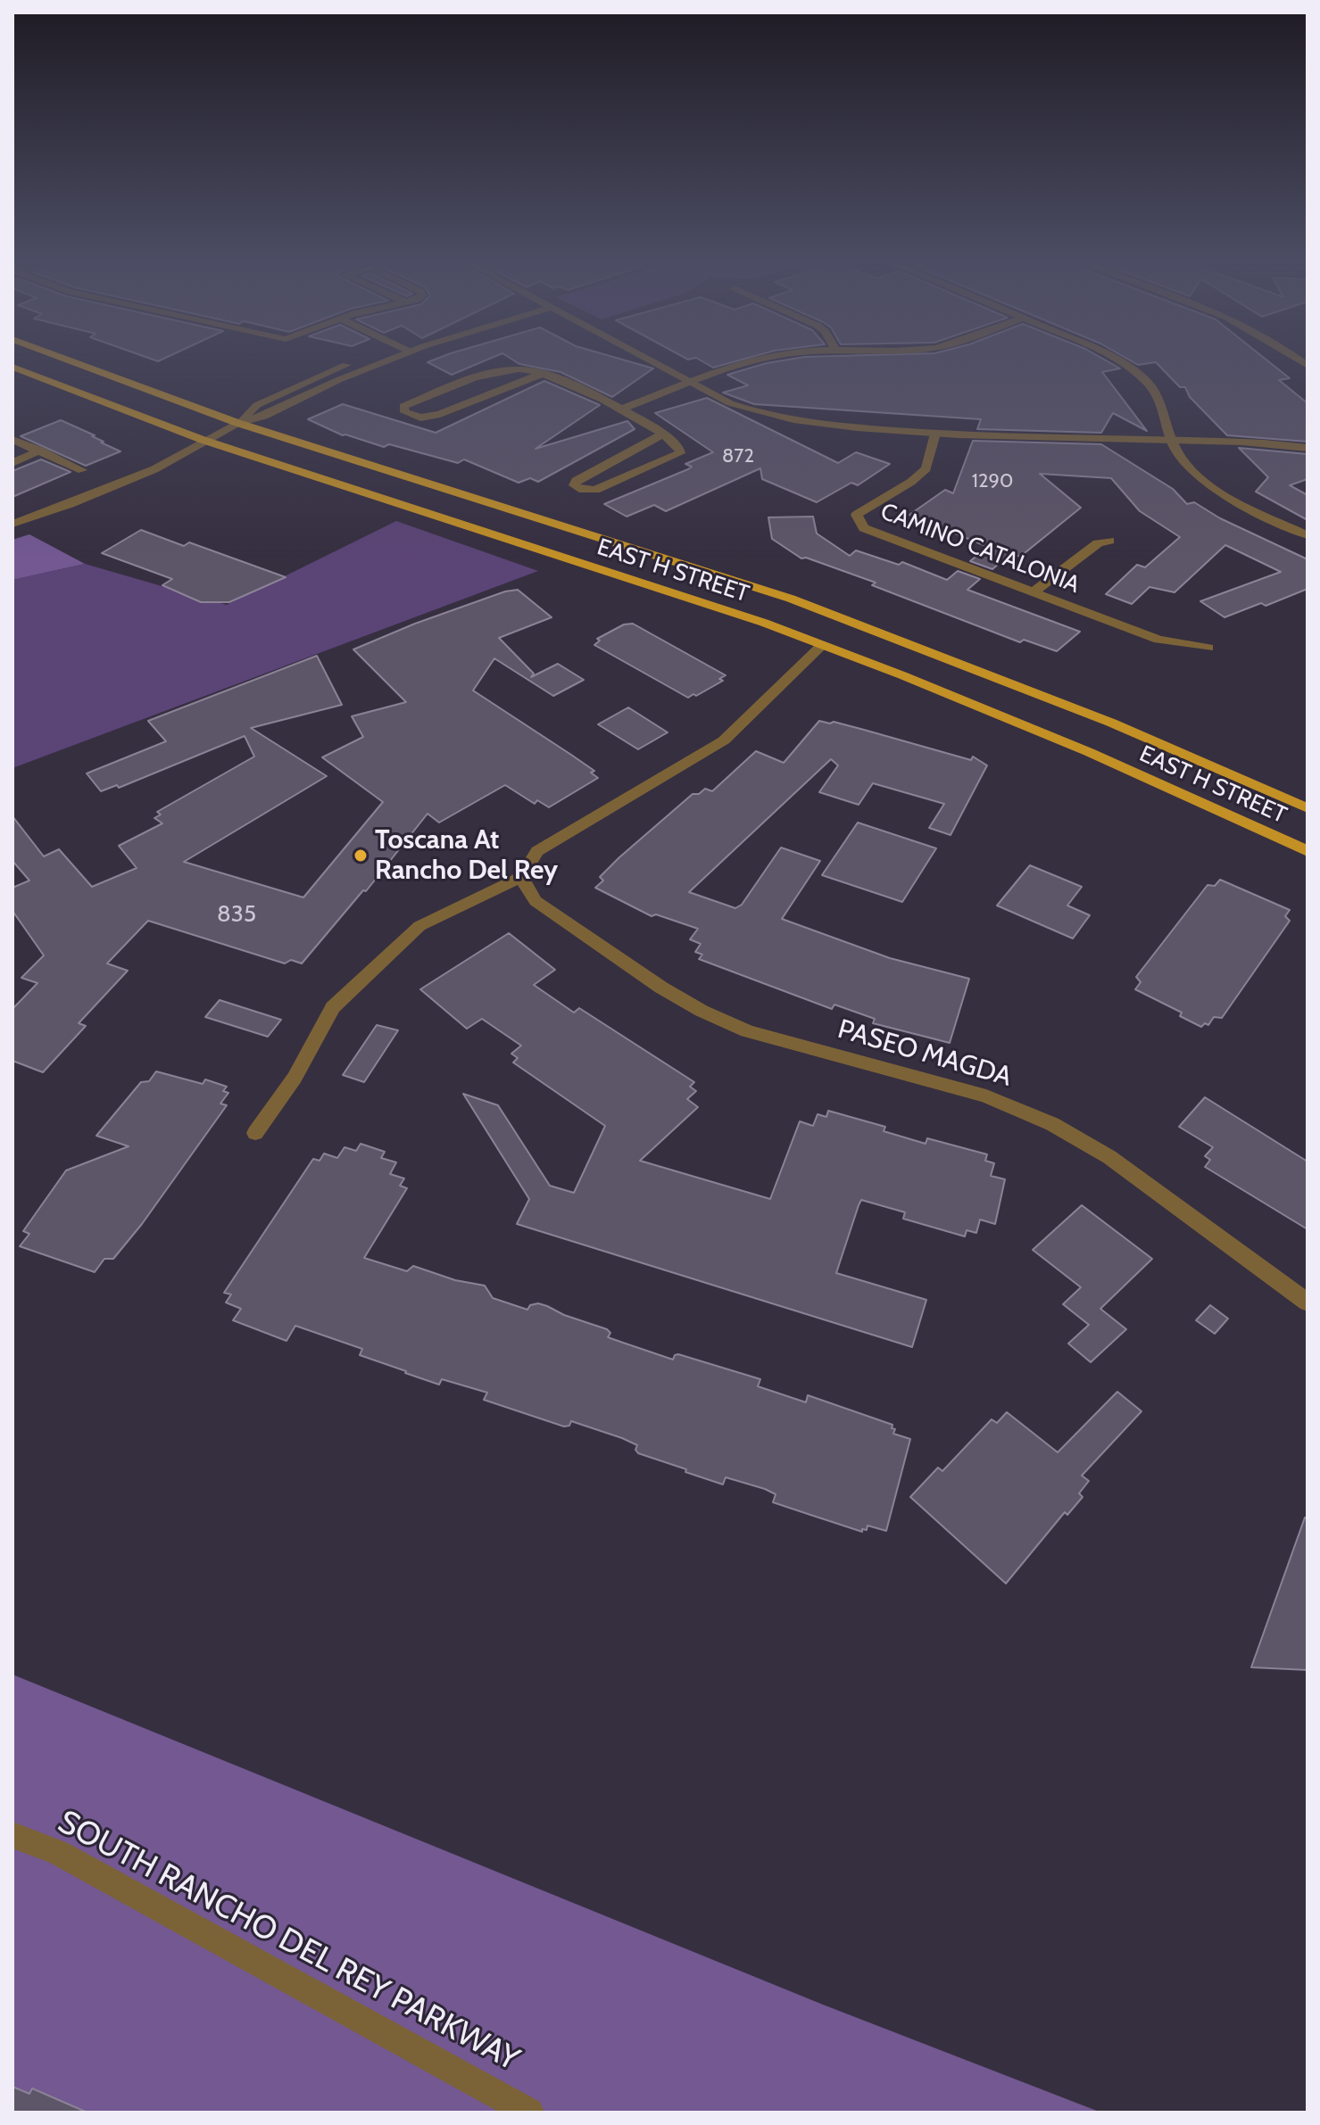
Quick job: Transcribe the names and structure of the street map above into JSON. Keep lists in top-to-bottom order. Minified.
{"streets":{"main road":["EAST H STREET"],"street":["CAMINO CATALONIA","PASEO MAGDA","SOUTH RANCHO DEL REY PARKWAY"]},"places":["Toscana At Rancho Del Rey"],"house_numbers":["872","1290","835"]}
